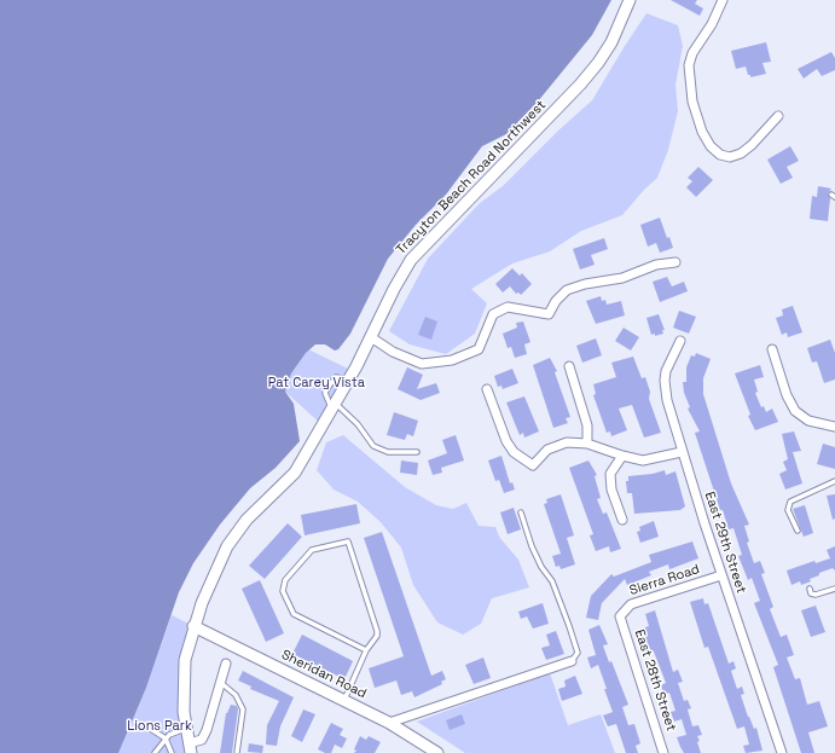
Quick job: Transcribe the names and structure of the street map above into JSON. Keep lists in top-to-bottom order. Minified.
{"streets":{"main road":["Tracyton Beach Road Northwest","Sheridan Road"],"street":["East 29th Street","Sierra Road","East 28th Street"]},"crossings":[["Tracyton Beach Road Northwest","Sheridan Road"],["East 29th Street","Sierra Road"],["Sierra Road","East 28th Street"]],"parks":["Pat Carey Vista","Lions Park"]}
